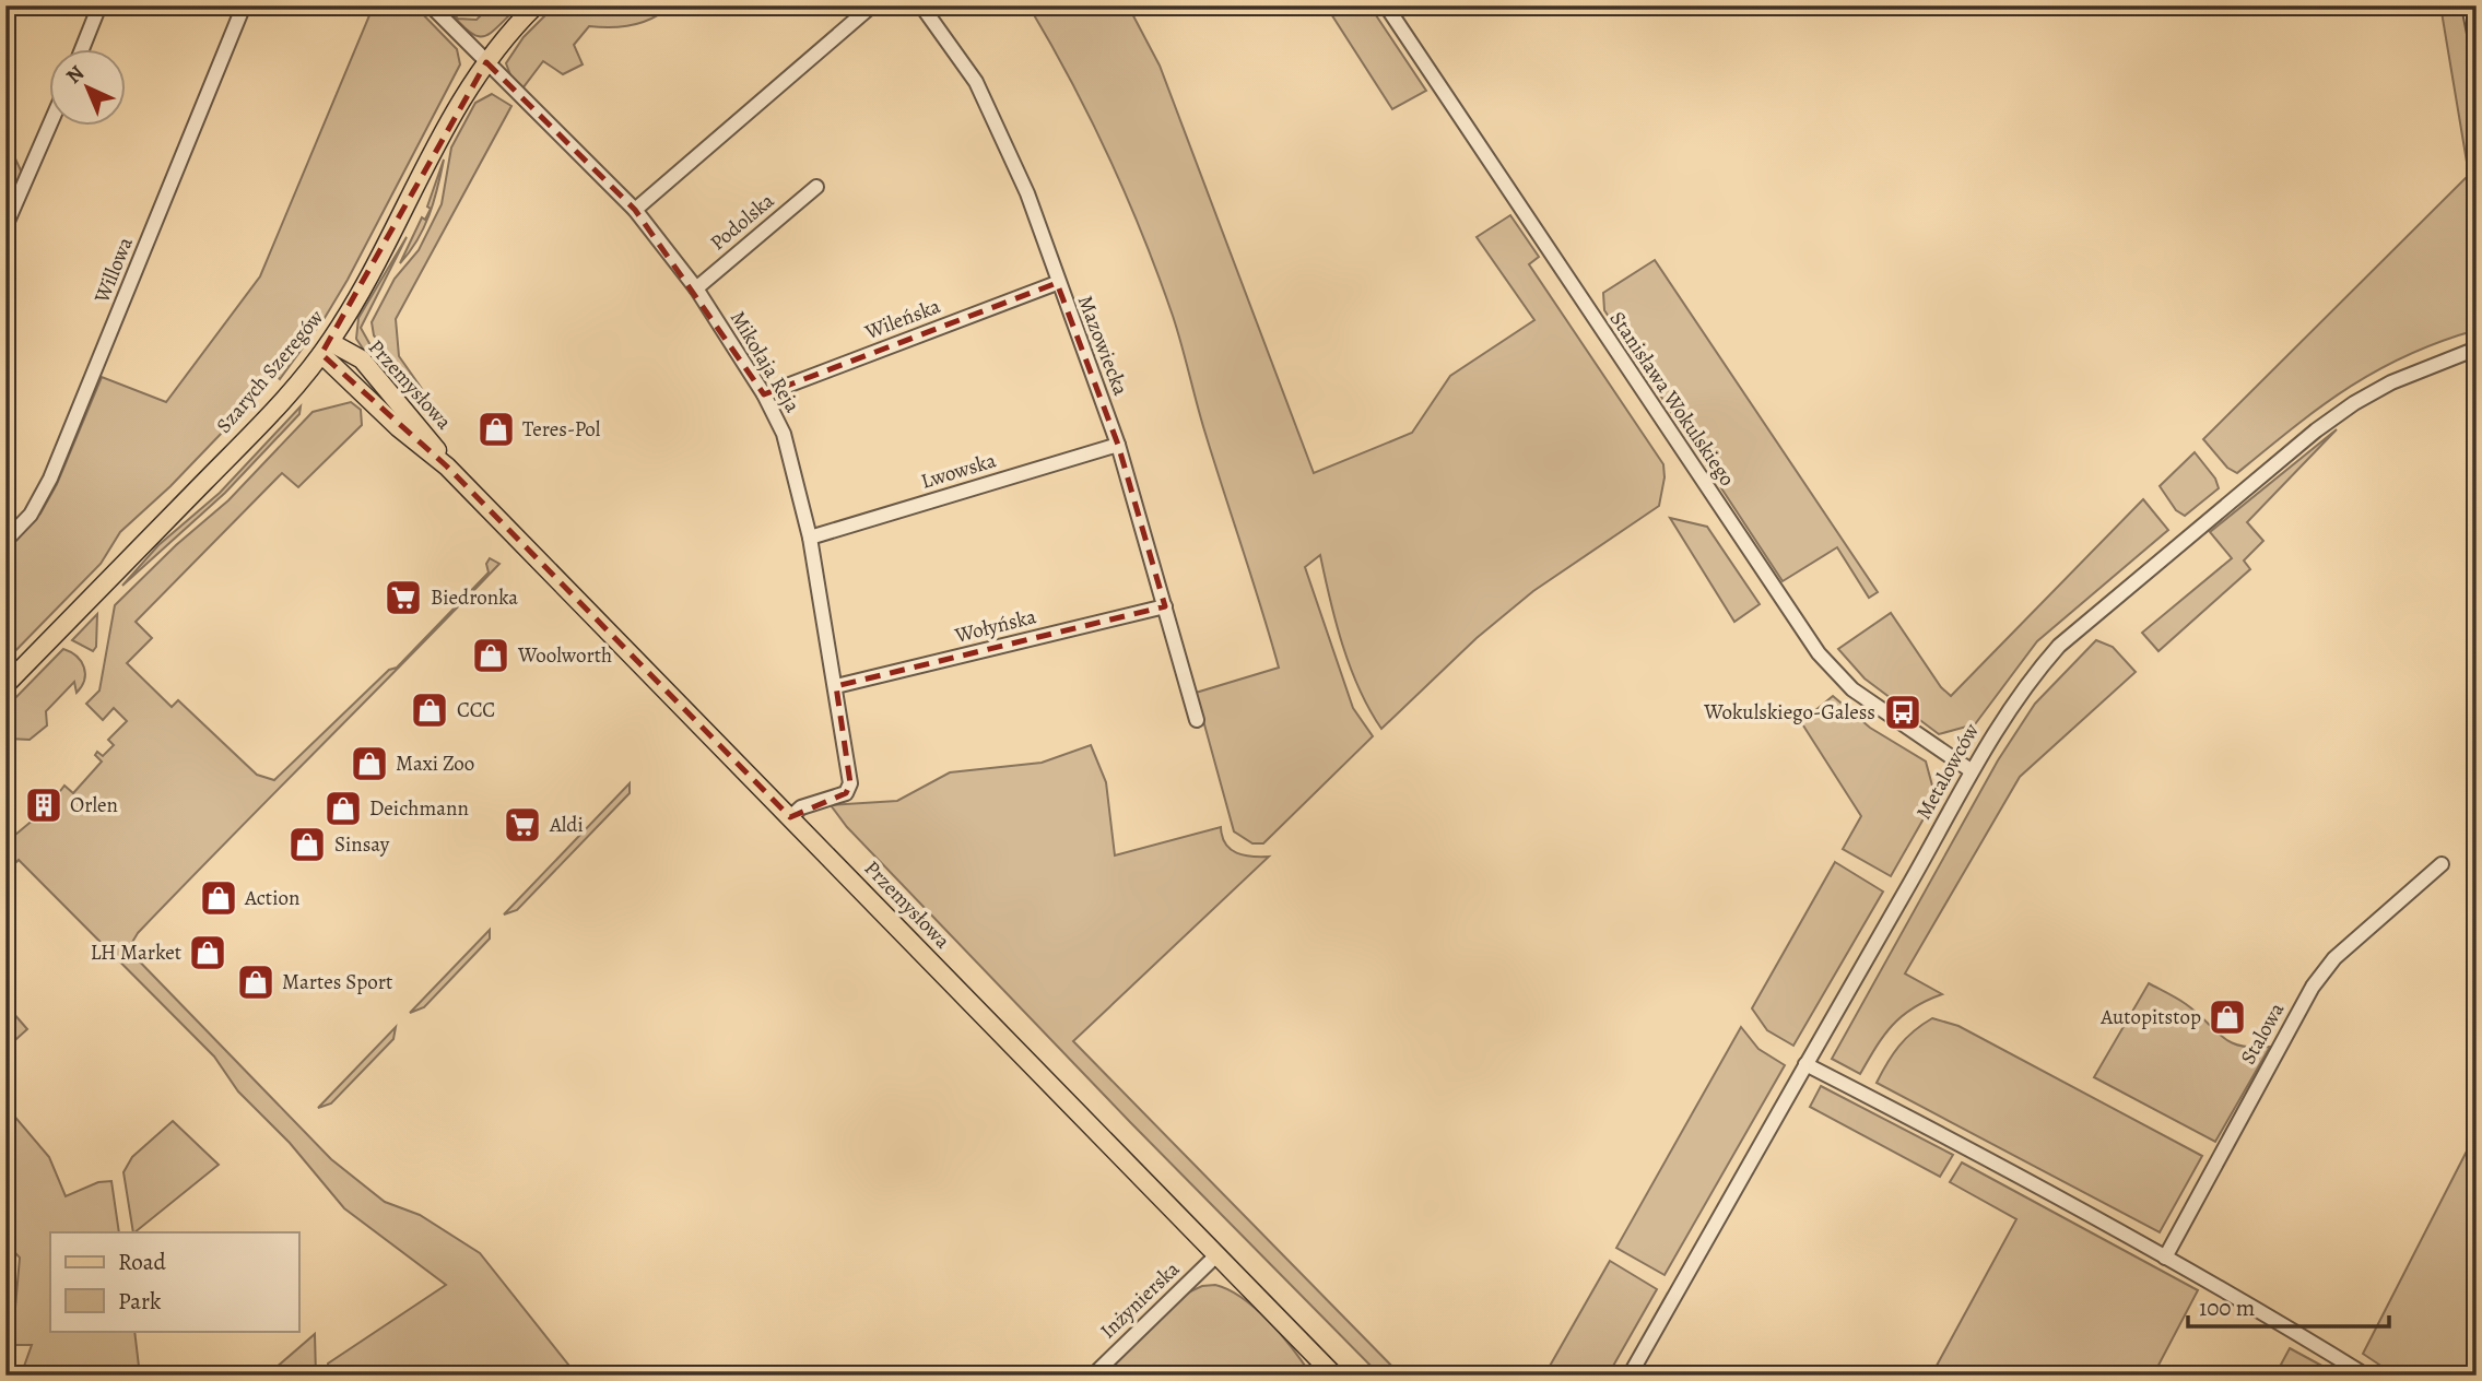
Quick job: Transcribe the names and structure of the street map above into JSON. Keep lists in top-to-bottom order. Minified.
{"streets":{"main road":["Szarych Szeregów","Przemysłowa"],"street":["Podolska","Willowa","Wileńska","Mazowiecka","Mikołaja Reja","Stanisława Wokulskiego","Lwowska","Wołyńska","Metalowców","Stalowa","Inżynierska"]},"crossings":[["Podolska","Mikołaja Reja"],["Wileńska","Mazowiecka"],["Wileńska","Mikołaja Reja"],["Mazowiecka","Lwowska"],["Mazowiecka","Wołyńska"],["Mikołaja Reja","Szarych Szeregów"],["Mikołaja Reja","Przemysłowa"],["Mikołaja Reja","Lwowska"],["Mikołaja Reja","Wołyńska"],["Szarych Szeregów","Przemysłowa"],["Przemysłowa","Inżynierska"],["Stanisława Wokulskiego","Metalowców"]],"places":{"shop":["Teres-Pol","Woolworth","CCC","Maxi Zoo","Deichmann","Sinsay","Action","LH Market","Martes Sport","Autopitstop"],"supermarket":["Biedronka","Aldi"],"bus stop":["Wokulskiego-Galess"],"building":["Orlen"]},"legend":["Road","Park"],"scale_bar":"100 m","north":"top left"}
